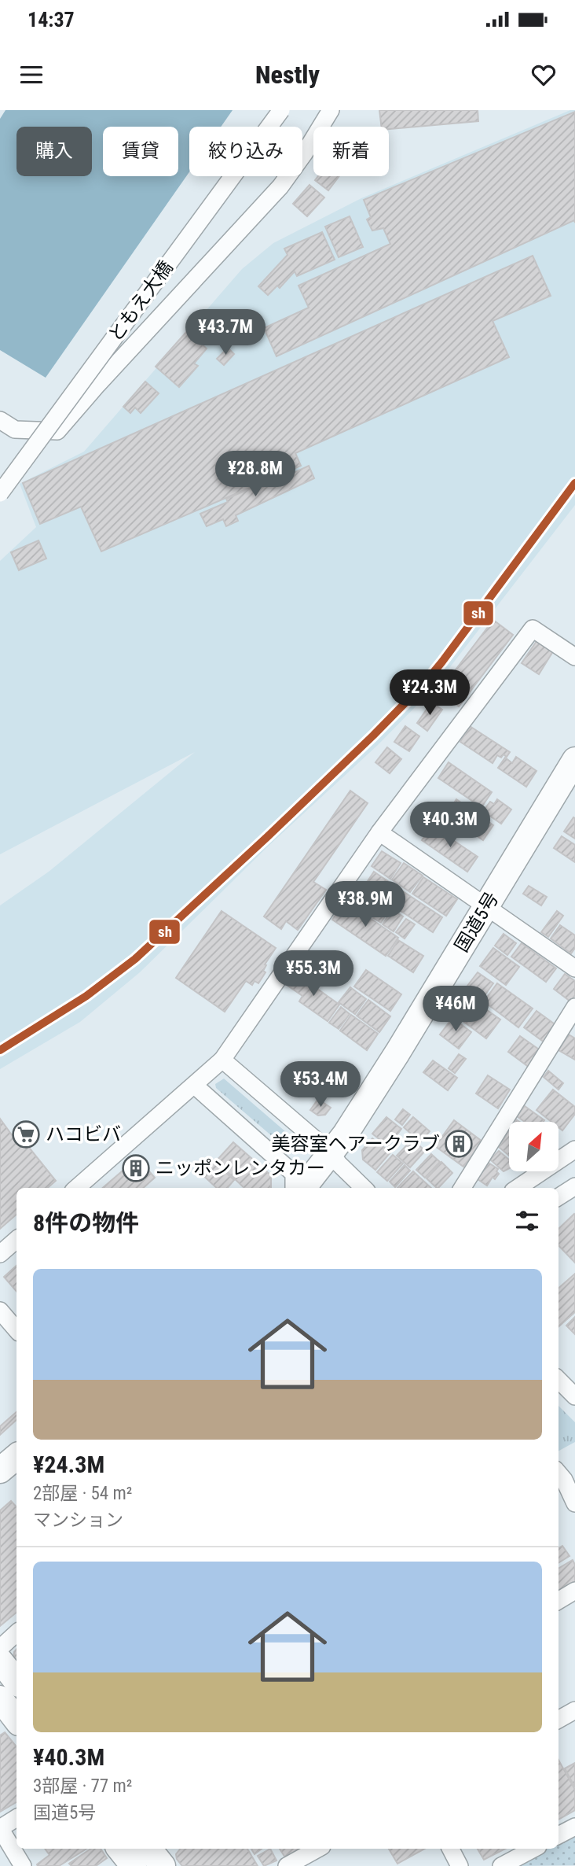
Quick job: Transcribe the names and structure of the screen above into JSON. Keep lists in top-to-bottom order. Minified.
{"streets":{"highway":["国道5号"],"street":["ともえ大橋"]},"places":{"supermarket":["ハコビバ"],"building":["美容室ヘアークラブ","ニッポンレンタカー"]},"lines":["transit line sh"],"north":"top right","page":{"status":"14:37","header":"Nestly","chip":["購入","賃貸","絞り込み","新着"],"price":["¥43.7M","¥28.8M","¥24.3M","¥40.3M","¥38.9M","¥55.3M","¥46M","¥53.4M"],"heading":"8件の物件","list":[{"name":"¥24.3M","note":"2部屋 · 54 m² · マンション"},{"name":"¥40.3M","note":"3部屋 · 77 m² · 国道5号"}]}}
